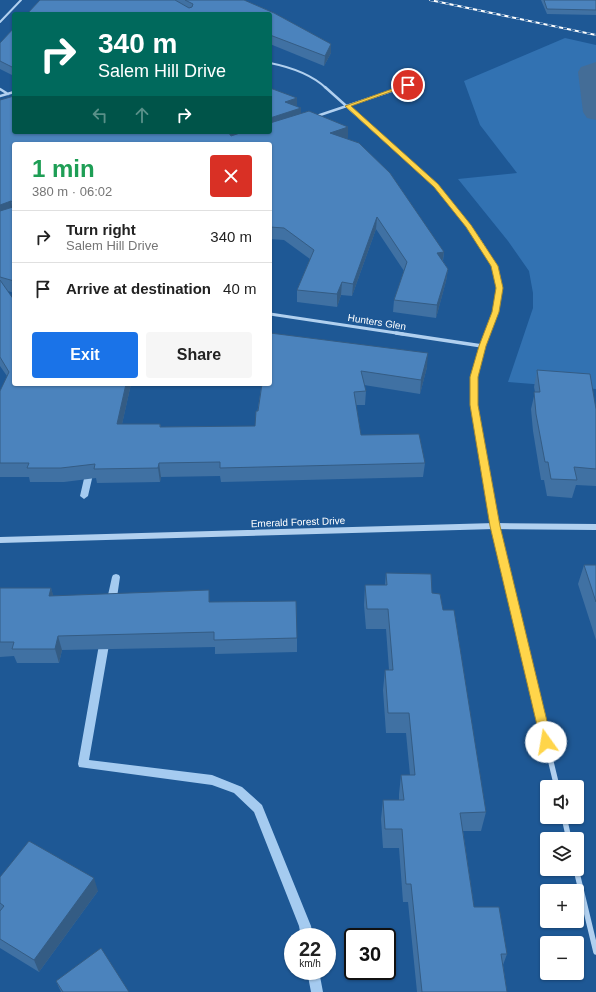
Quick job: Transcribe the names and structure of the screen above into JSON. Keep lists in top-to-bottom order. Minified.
{"streets":{"street":["Hunters Glen","Emerald Forest Drive"]},"page":{"turn":["340 m","Salem Hill Drive"],"heading":["1 min","380 m · 06:02"],"list":[{"name":"Turn right","note":"Salem Hill Drive","value":"340 m"},{"name":"Arrive at destination","value":"40 m"}],"buttons":["Exit","Share"],"map_buttons":["+","−"],"speed":"22 km/h","limit":"30"}}
